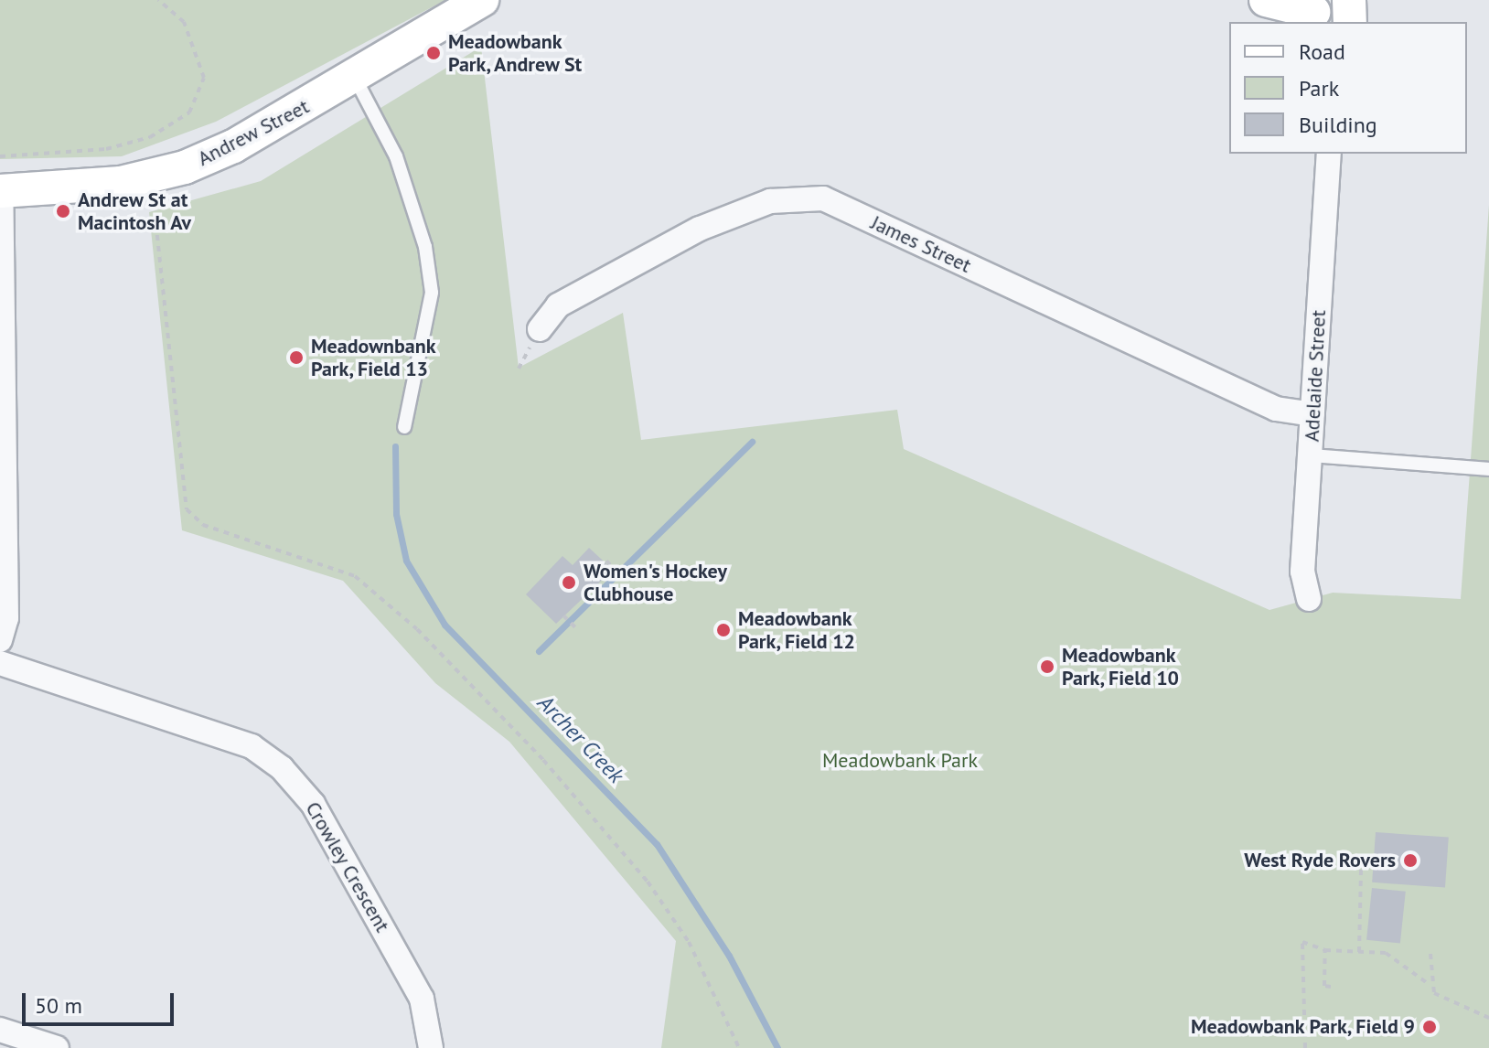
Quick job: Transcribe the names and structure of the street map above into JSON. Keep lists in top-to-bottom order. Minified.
{"streets":{"main road":["Andrew Street"],"street":["James Street","Adelaide Street","Crowley Crescent"]},"crossings":[["James Street","Adelaide Street"]],"water":["Archer Creek"],"parks":["Meadowbank Park"],"places":["Meadowbank Park, Andrew St","Andrew St at Macintosh Av","Meadownbank Park, Field 13","Women's Hockey Clubhouse","Meadowbank Park, Field 12","Meadowbank Park, Field 10","West Ryde Rovers","Meadowbank Park, Field 9"],"legend":["Road","Park","Building"],"scale_bar":"50 m"}
